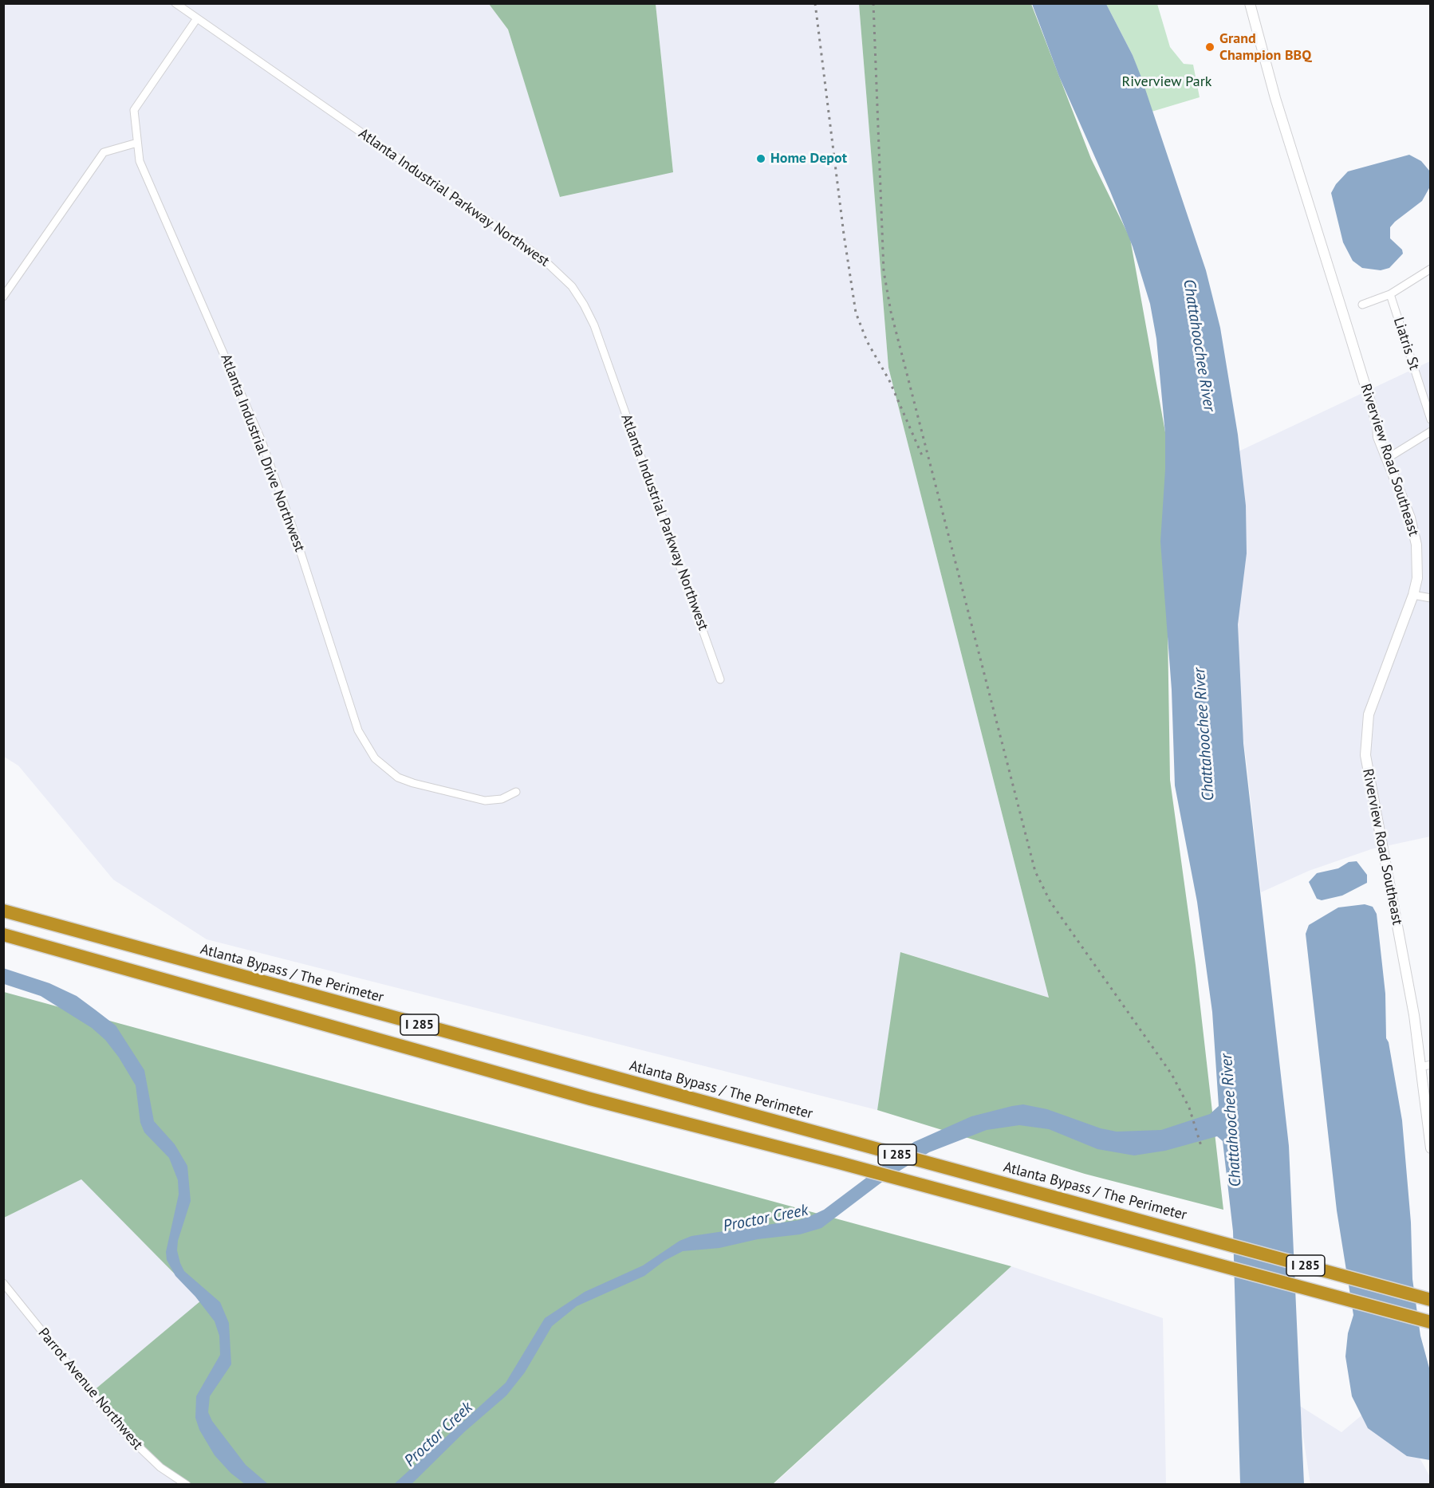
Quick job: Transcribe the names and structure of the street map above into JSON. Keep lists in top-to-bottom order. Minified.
{"streets":{"highway":["Atlanta Bypass / The Perimeter","I 285"],"street":["Atlanta Industrial Parkway Northwest","Liatris St","Atlanta Industrial Drive Northwest","Riverview Road Southeast","Parrot Avenue Northwest"]},"crossings":[["Atlanta Industrial Parkway Northwest","Atlanta Industrial Drive Northwest"]],"water":["Chattahoochee River","Proctor Creek"],"parks":["Riverview Park"],"places":["Grand Champion BBQ","Home Depot"]}
